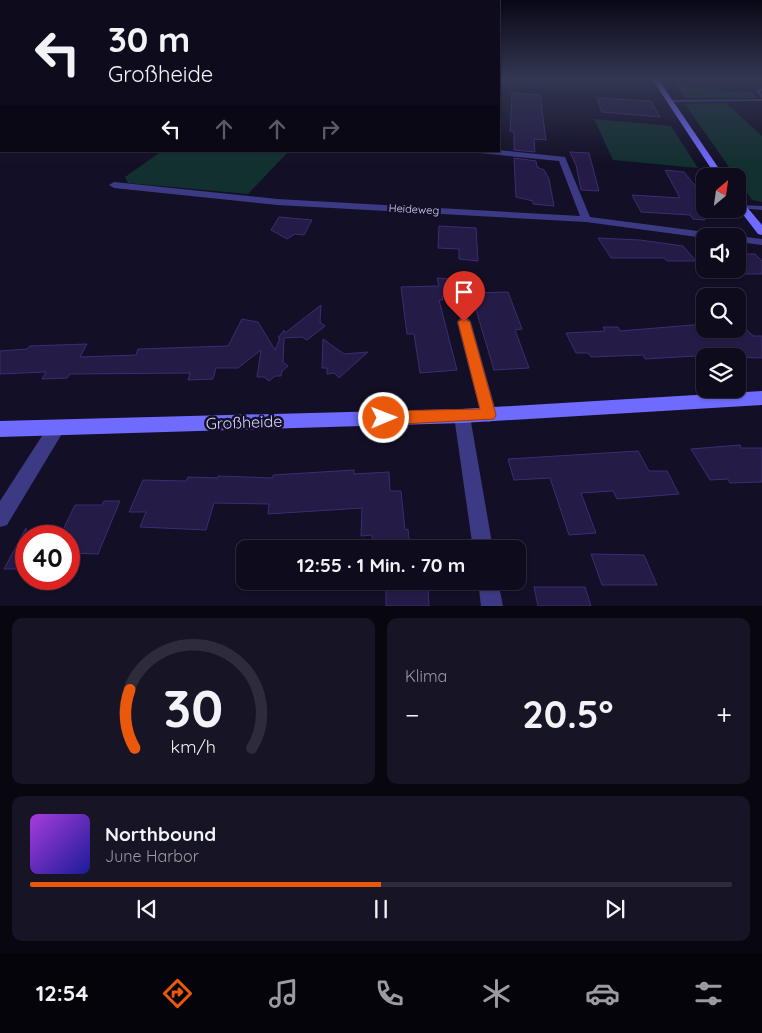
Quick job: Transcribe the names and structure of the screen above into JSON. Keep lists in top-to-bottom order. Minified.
{"streets":{"street":["Heideweg","Großheide"]},"north":"top right","page":{"turn":["30 m","Großheide"],"limit":"40","trip":"12:55 · 1 Min. · 70 m","tile":"Klima","heat":["−","20.5°","+"],"song":["Northbound","June Harbor"],"tabs":"12:54","gauge":["30","km/h"]}}
